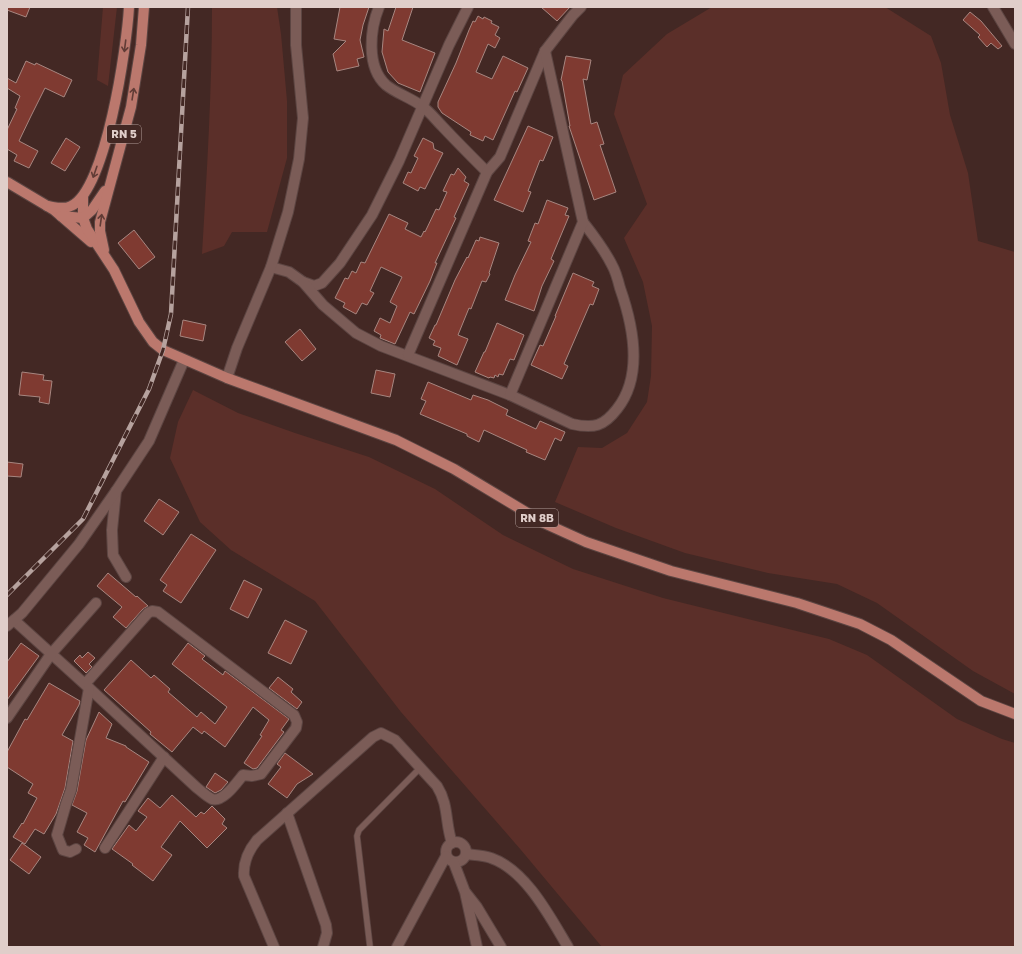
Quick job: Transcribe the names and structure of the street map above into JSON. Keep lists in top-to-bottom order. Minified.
{"streets":{"main road":["RN 5","RN 8B"]},"crossings":[["RN 5","RN 8B"]]}
